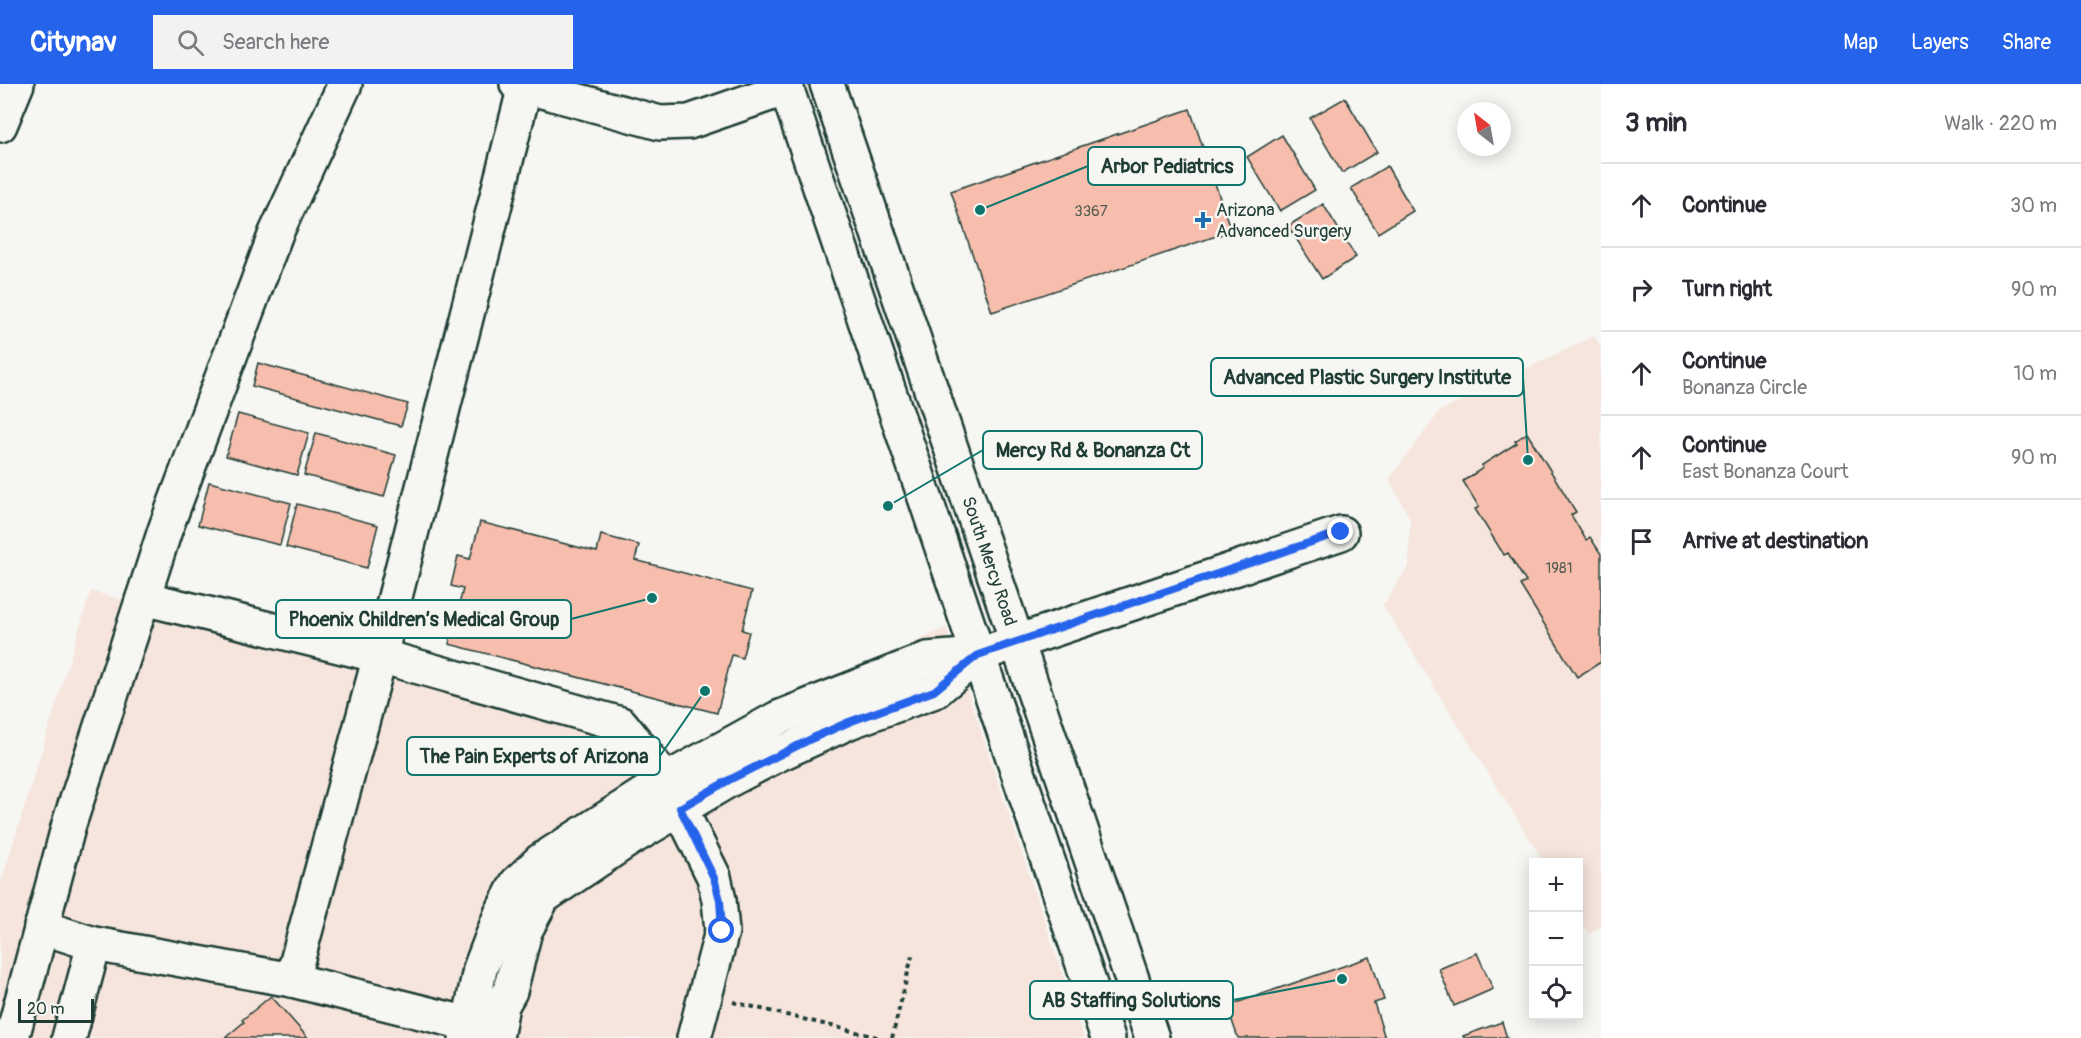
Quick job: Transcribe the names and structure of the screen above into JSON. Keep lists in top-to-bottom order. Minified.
{"streets":{"main road":["South Mercy Road"]},"places":{"other":["Arbor Pediatrics","Advanced Plastic Surgery Institute","Mercy Rd & Bonanza Ct","Phoenix Children’s Medical Group","The Pain Experts of Arizona","AB Staffing Solutions"],"health":["Arizona Advanced Surgery"]},"house_numbers":["3367","1981"],"scale_bar":"20 m","north":"top left","page":{"header":"Citynav","search":"Search here","nav":["Map","Layers","Share"],"heading":["3 min","Walk · 220 m"],"list":[["Continue","30 m"],["Turn right","90 m"],["Continue","Bonanza Circle","10 m"],["Continue","East Bonanza Court","90 m"],"Arrive at destination"],"map_buttons":["+","−"],"scale":"20 m"}}
